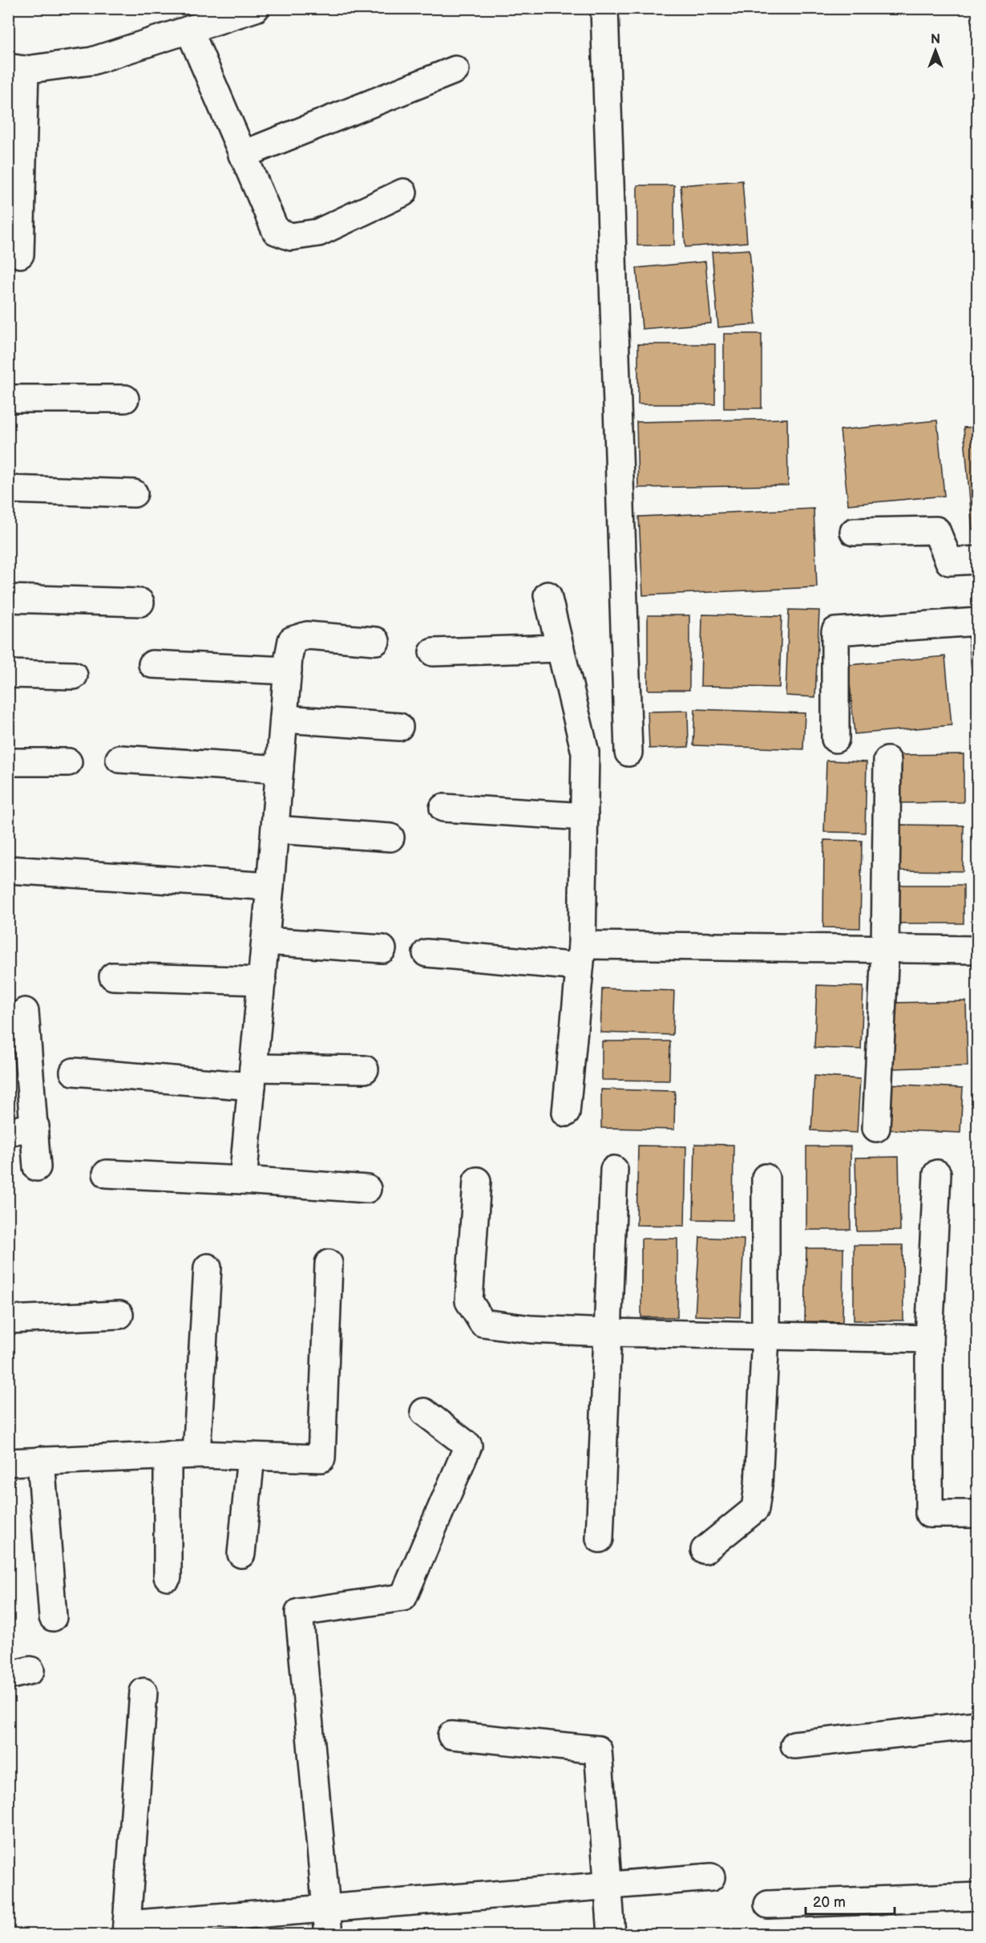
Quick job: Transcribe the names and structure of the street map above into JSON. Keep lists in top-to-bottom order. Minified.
{"scale_bar":"20 m","north":"top"}
